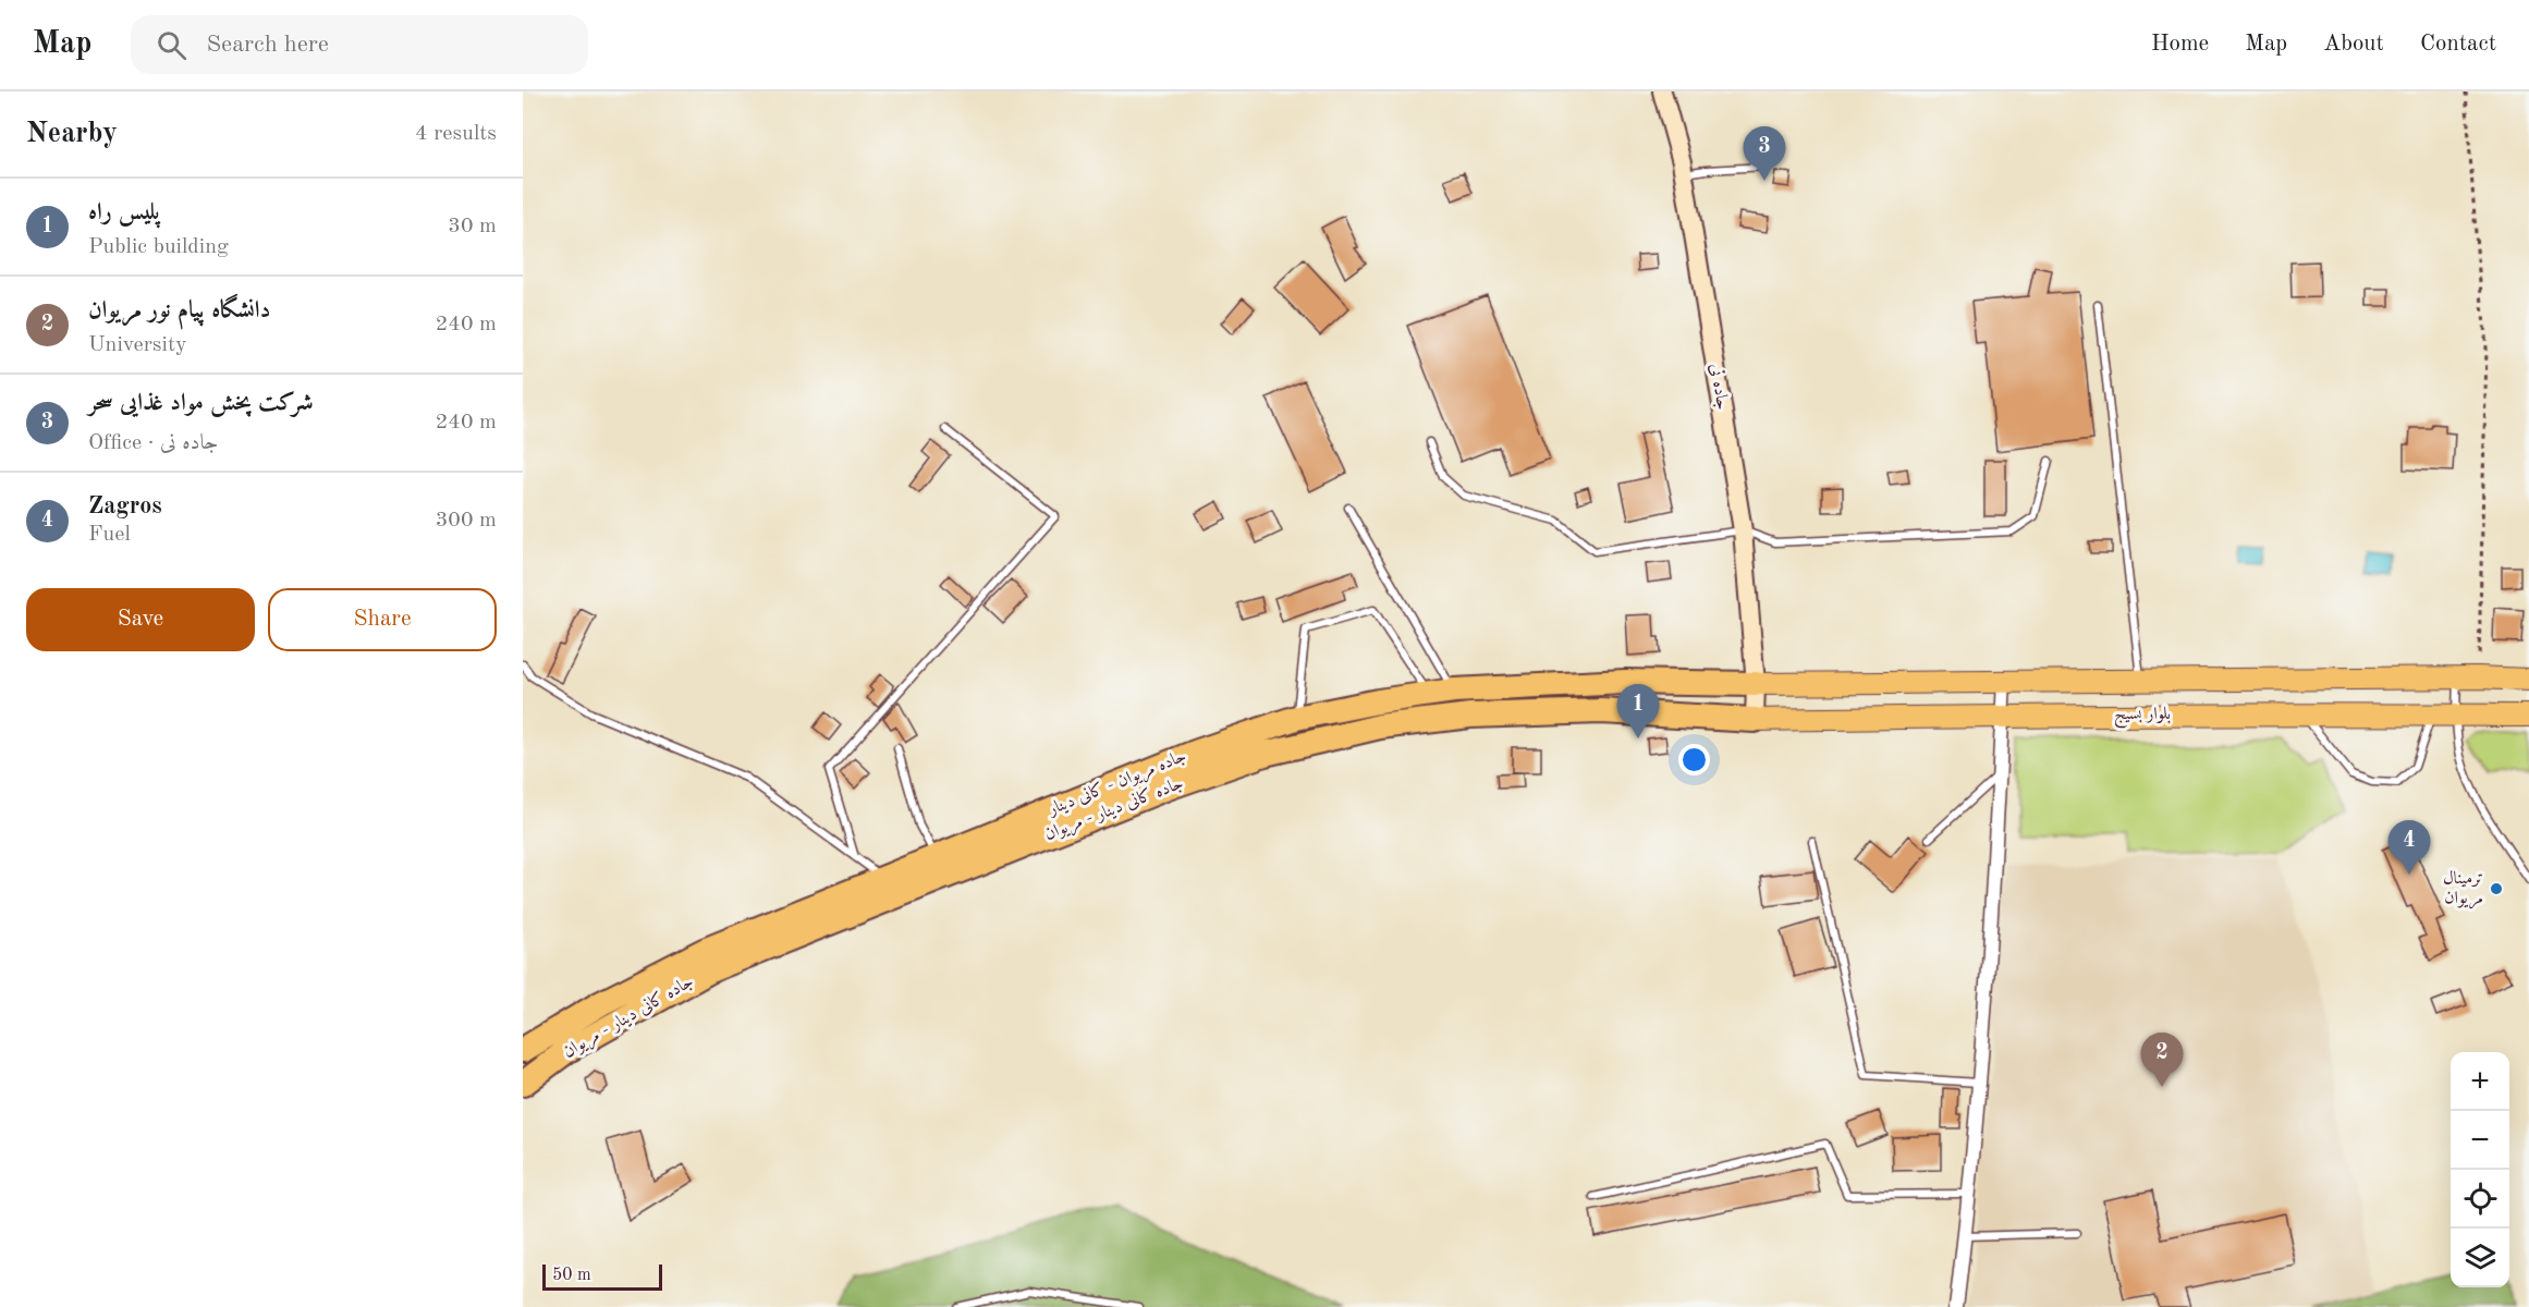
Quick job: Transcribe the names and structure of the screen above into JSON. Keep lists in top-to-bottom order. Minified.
{"streets":{"highway":["جاده مریوان - کانی دینار","جاده کانی دینار - مریوان"],"main road":["جاده نی","بلوار بسیج"]},"crossings":[["جاده نی","بلوار بسیج"],["جاده نی","جاده مریوان - کانی دینار"],["جاده نی","جاده کانی دینار - مریوان"],["بلوار بسیج","جاده مریوان - کانی دینار"],["بلوار بسیج","جاده کانی دینار - مریوان"]],"places":["ترمینال مریوان"],"scale_bar":"50 m","page":{"header":"Map","search":"Search here","nav":["Home","Map","About","Contact"],"heading":["Nearby","4 results"],"pins":["3","1","4","2"],"list":[{"mark":"1","name":"پلیس راه","note":"Public building","value":"30 m"},{"mark":"2","name":"دانشگاه پیام نور مریوان","note":"University","value":"240 m"},{"mark":"3","name":"شرکت پخش مواد غذایی سحر","note":"Office · جاده نی","value":"240 m"},{"mark":"4","name":"Zagros","note":"Fuel","value":"300 m"}],"buttons":["Save","Share"],"map_buttons":["+","−"],"scale":"50 m"}}
